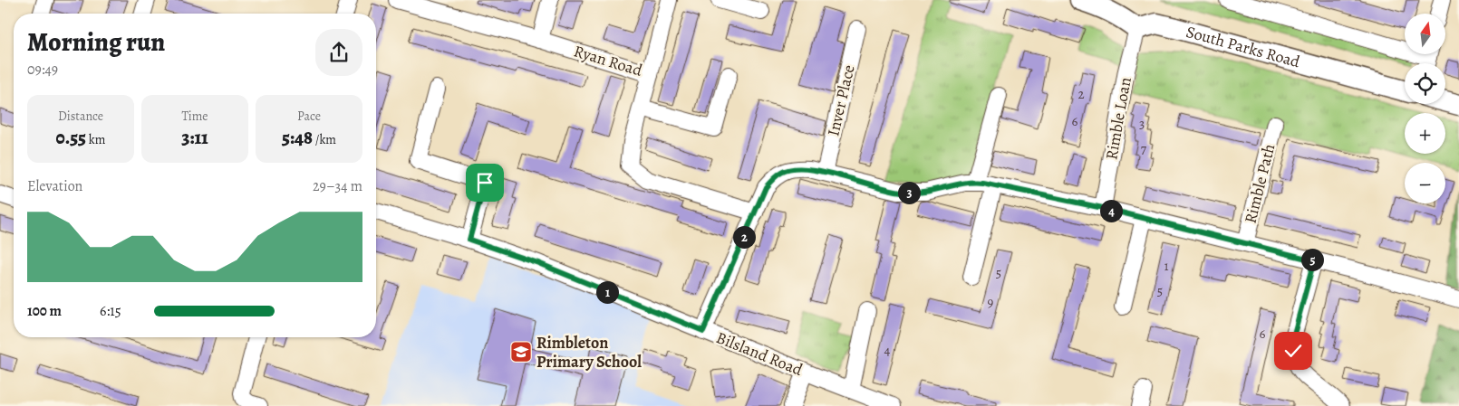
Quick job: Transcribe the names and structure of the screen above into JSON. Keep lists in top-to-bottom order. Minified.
{"streets":{"street":["South Parks Road","Ryan Road","Inver Place","Rimble Loan","Rimble Path","Bilsland Road"]},"crossings":[["South Parks Road","Rimble Loan"]],"places":{"school or university":["Rimbleton Primary School"]},"house_numbers":["2","6","3","7","1","5","5","9","6","4"],"north":"top","page":{"map_buttons":["+","−"],"heading":["Morning run","09:49"],"stats":[["Distance","0.55 km"],["Time","3:11"],["Pace","5:48 /km"]],"chart":["Elevation","29–34 m"],"pins":["3","4","2","5","1"],"list":[{"name":"100 m","note":"6:15"}]}}
